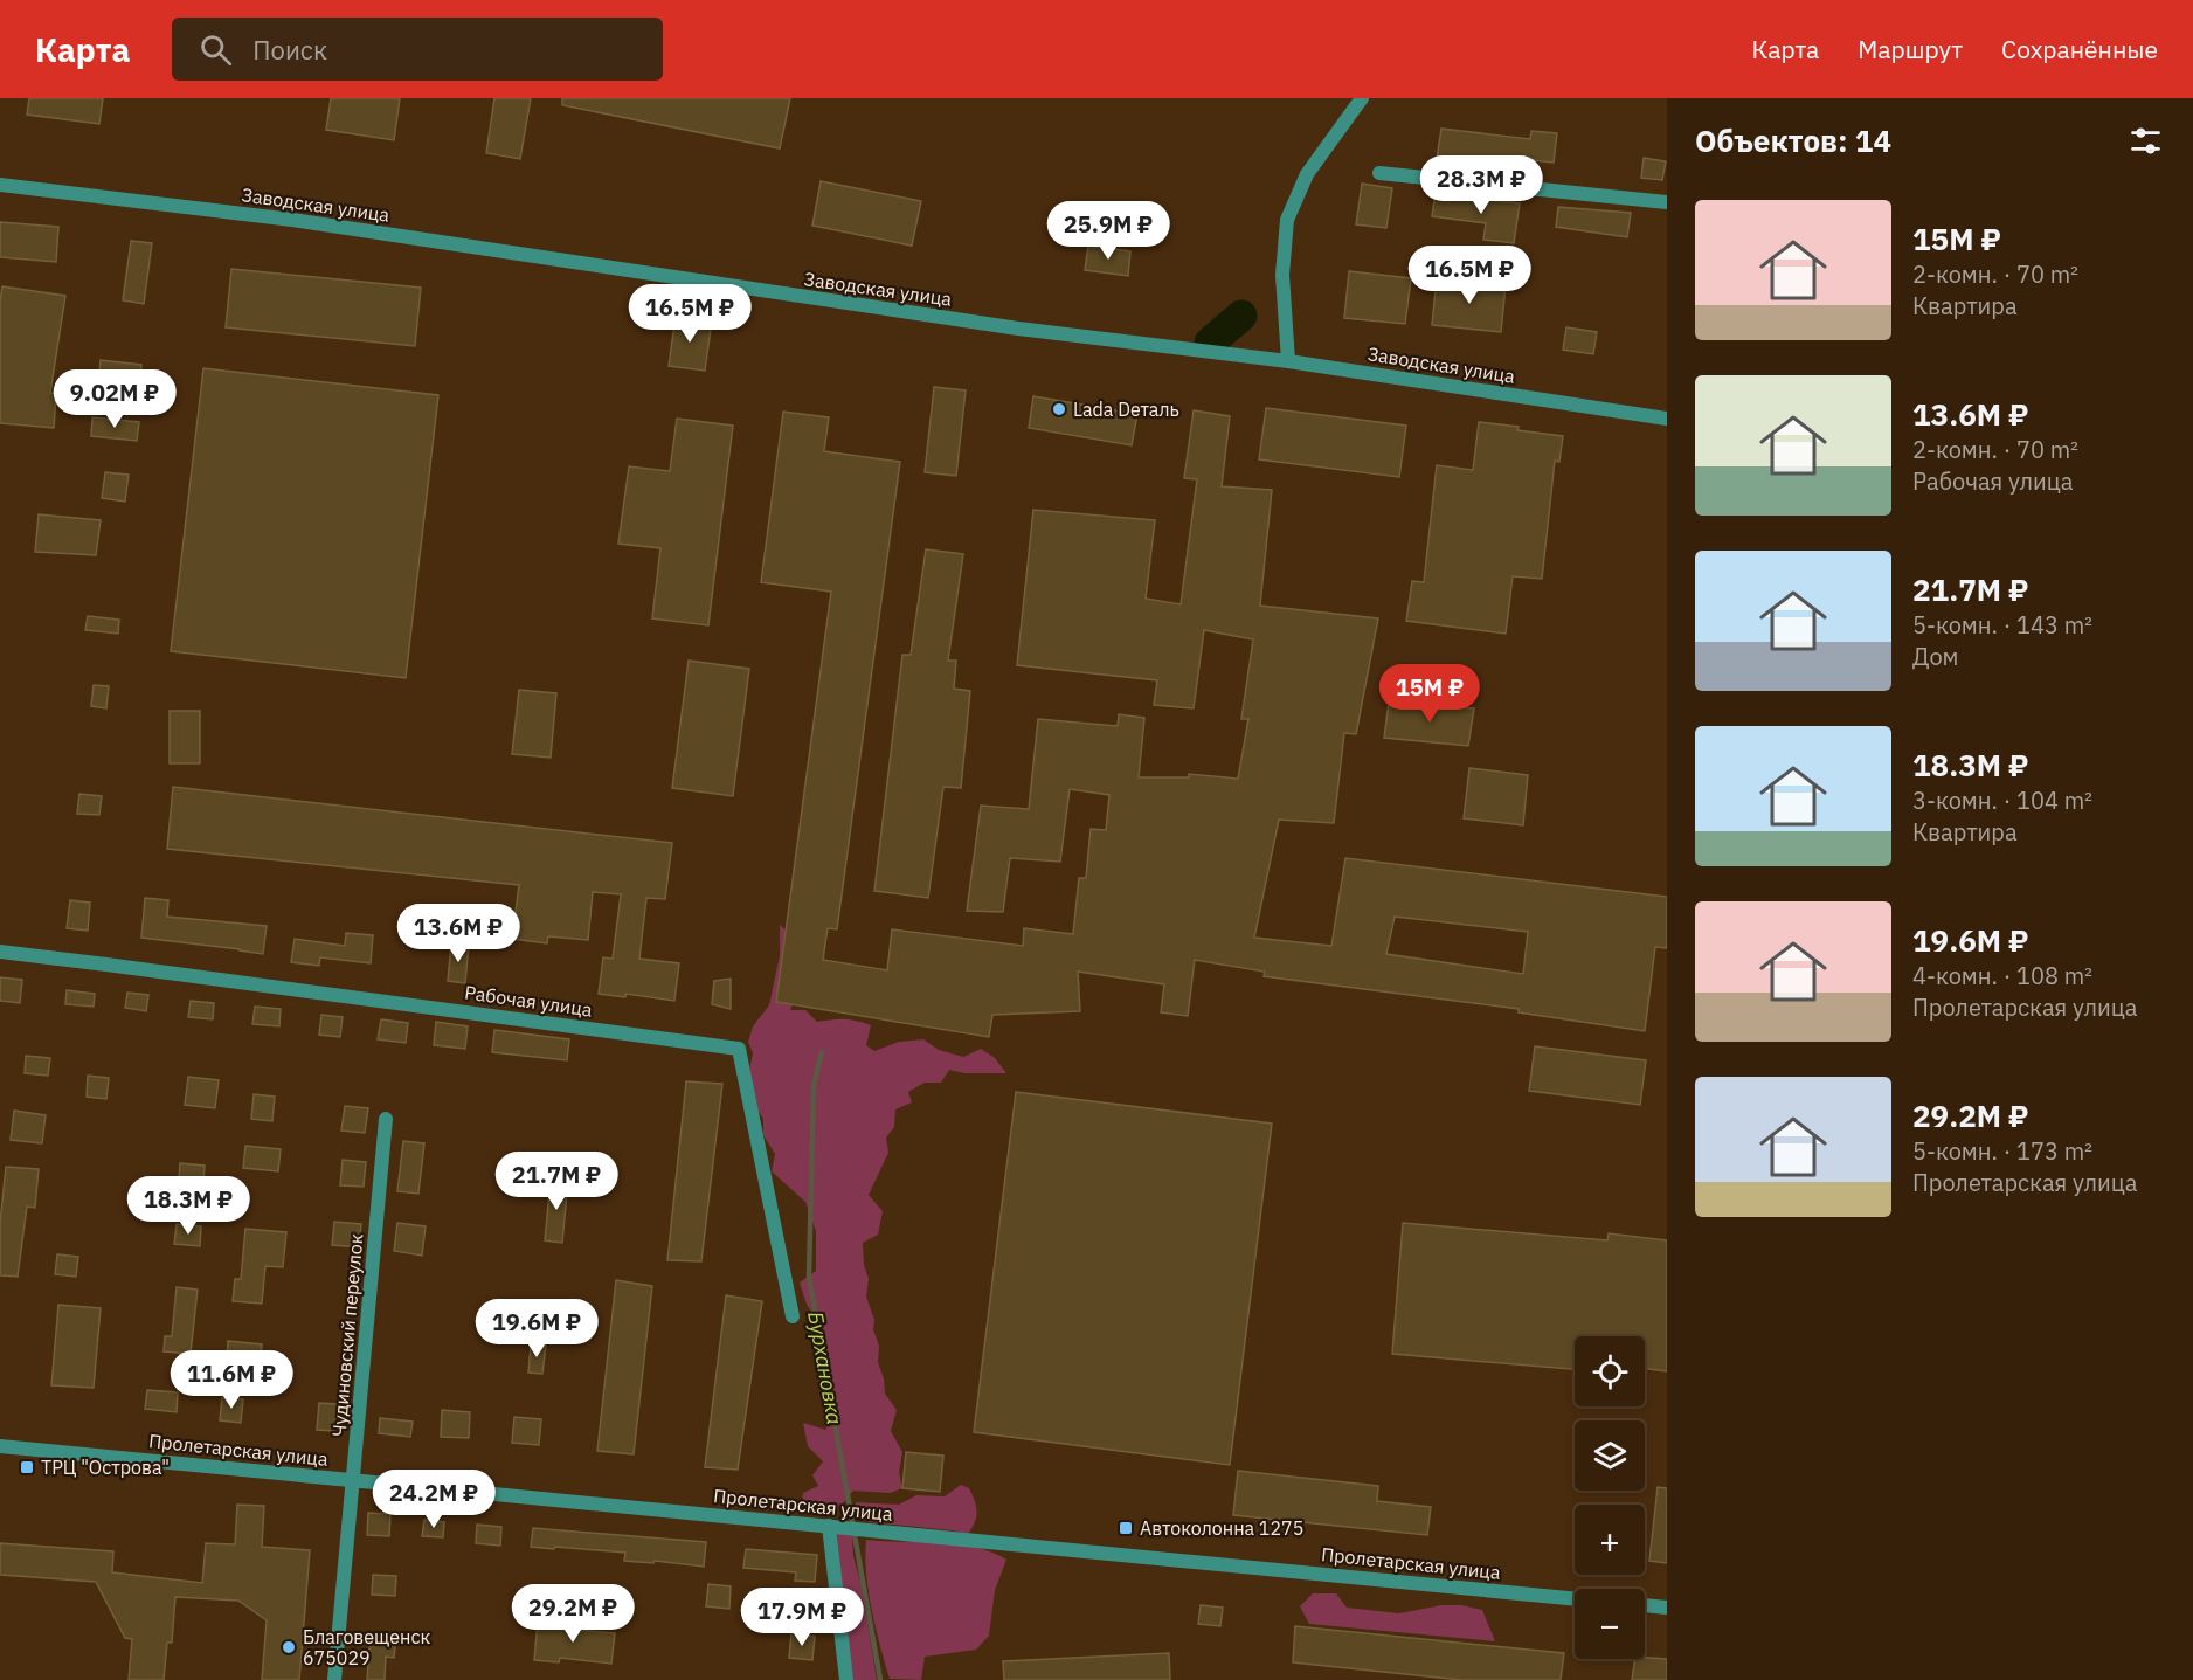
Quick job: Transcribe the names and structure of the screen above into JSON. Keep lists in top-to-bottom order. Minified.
{"streets":{"street":["Заводская улица","Рабочая улица","Чудиновский переулок","Пролетарская улица"]},"crossings":[["Чудиновский переулок","Пролетарская улица"]],"water":["Бурхановка"],"places":{"other":["Lada Dеталь","Благовещенск 675029"],"transit":["ТРЦ \"Острова\"","Автоколонна 1275"]},"page":{"header":"Карта","search":"Поиск","nav":["Карта","Маршрут","Сохранённые"],"heading":"Объектов: 14","price":["28.3M ₽","25.9M ₽","16.5M ₽","16.5M ₽","9.02M ₽","15M ₽","13.6M ₽","21.7M ₽","18.3M ₽","19.6M ₽","11.6M ₽","24.2M ₽","29.2M ₽","17.9M ₽"],"list":[{"name":"15M ₽","note":"2-комн. · 70 m² · Квартира"},{"name":"13.6M ₽","note":"2-комн. · 70 m² · Рабочая улица"},{"name":"21.7M ₽","note":"5-комн. · 143 m² · Дом"},{"name":"18.3M ₽","note":"3-комн. · 104 m² · Квартира"},{"name":"19.6M ₽","note":"4-комн. · 108 m² · Пролетарская улица"},{"name":"29.2M ₽","note":"5-комн. · 173 m² · Пролетарская улица"}],"map_buttons":["+","−"]}}
